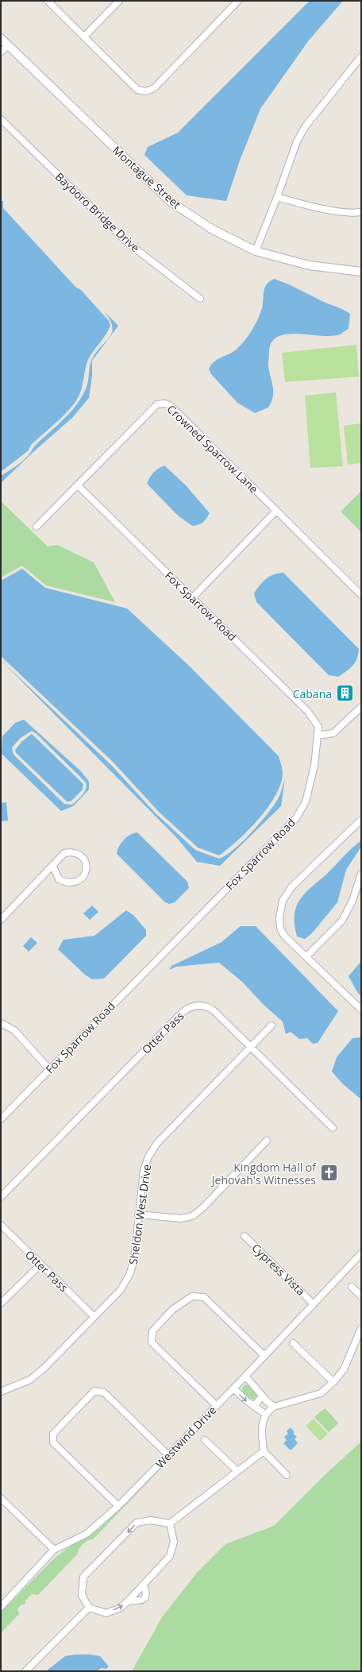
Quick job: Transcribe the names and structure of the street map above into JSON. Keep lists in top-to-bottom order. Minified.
{"streets":{"street":["Montague Street","Bayboro Bridge Drive","Crowned Sparrow Lane","Fox Sparrow Road","Otter Pass","Sheldon West Drive","Cypress Vista","Westwind Drive"]},"crossings":[["Crowned Sparrow Lane","Fox Sparrow Road"],["Otter Pass","Sheldon West Drive"],["Cypress Vista","Westwind Drive"]],"places":{"building":["Cabana"],"church":["Kingdom Hall of Jehovah's Witnesses"]}}
